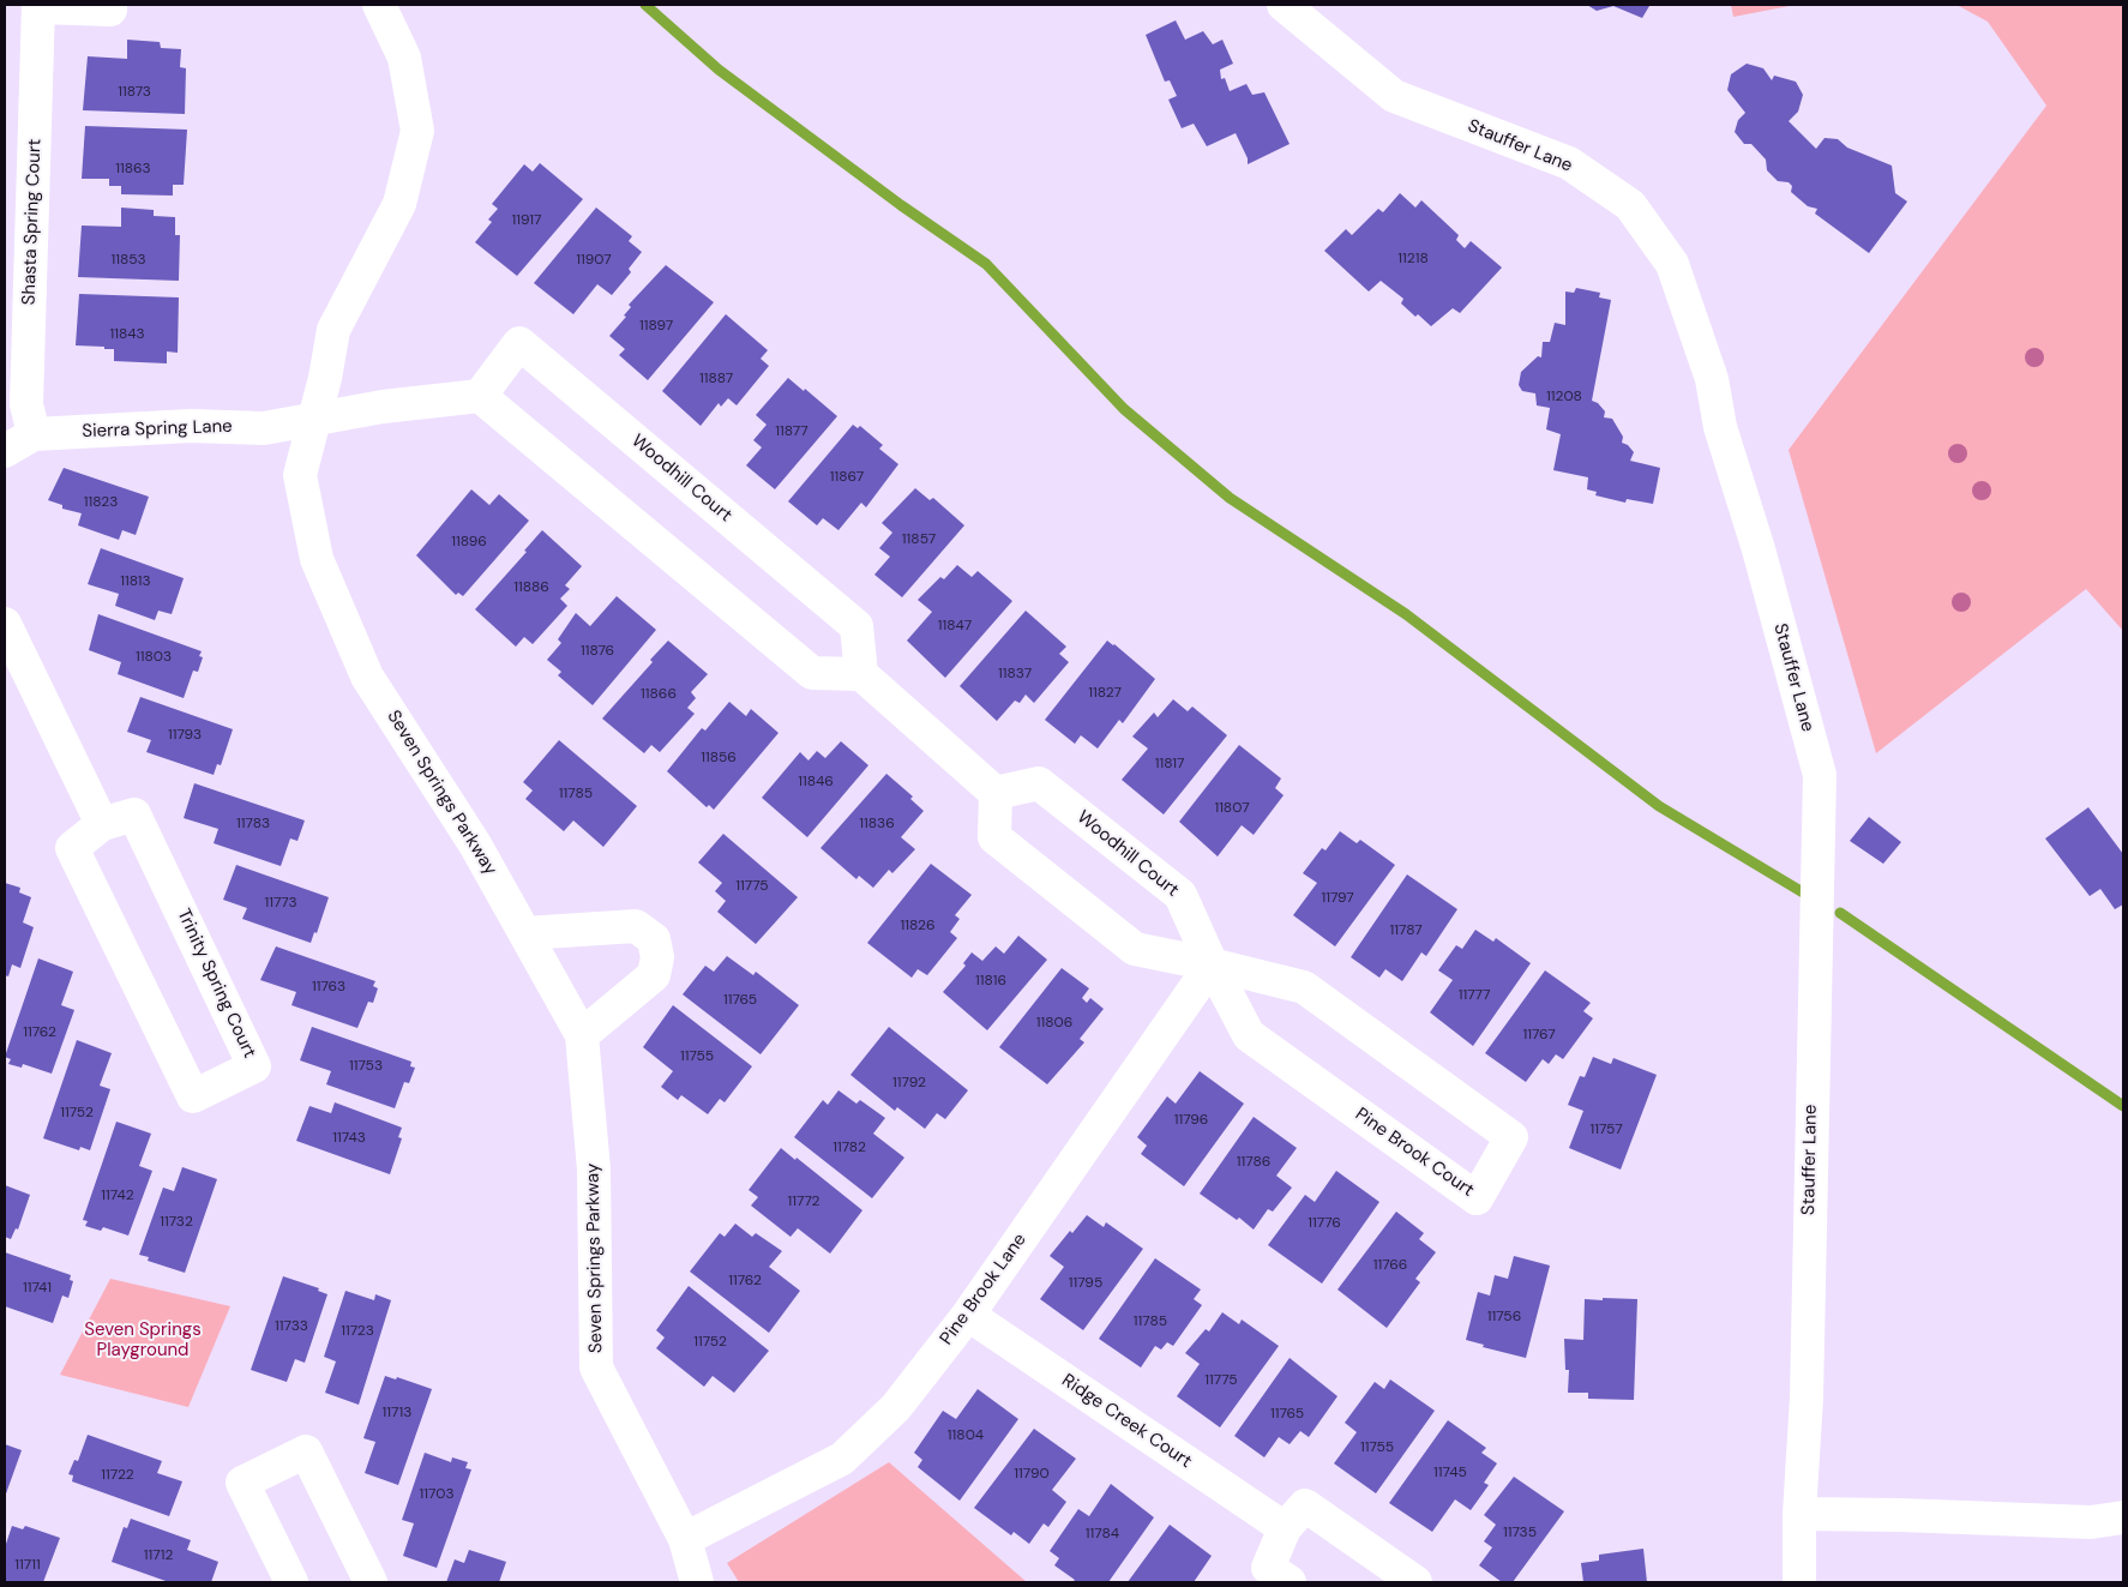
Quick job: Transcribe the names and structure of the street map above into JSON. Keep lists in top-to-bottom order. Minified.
{"streets":{"street":["Stauffer Lane","Shasta Spring Court","Sierra Spring Lane","Woodhill Court","Seven Springs Parkway","Trinity Spring Court","Pine Brook Court","Pine Brook Lane","Ridge Creek Court"]},"crossings":[["Shasta Spring Court","Sierra Spring Lane"],["Sierra Spring Lane","Seven Springs Parkway"],["Woodhill Court","Pine Brook Court"],["Woodhill Court","Pine Brook Lane"],["Seven Springs Parkway","Pine Brook Lane"],["Pine Brook Court","Pine Brook Lane"],["Pine Brook Lane","Ridge Creek Court"]],"parks":["Seven Springs Playground"],"house_numbers":["11873","11863","11917","11218","11853","11907","11897","11843","11887","11208","11877","11867","11823","11857","11896","11813","11886","11847","11876","11803","11837","11827","11866","11793","11856","11817","11846","11785","11807","11783","11836","11775","11797","11773","11826","11787","11816","11763","11777","11765","11806","11762","11767","11755","11753","11792","11752","11796","11757","11743","11782","11786","11742","11772","11732","11776","11766","11762","11795","11741","11756","11785","11733","11723","11752","11775","11713","11765","11804","11755","11745","11790","11722","11703","11735","11784","11712","11711"]}
